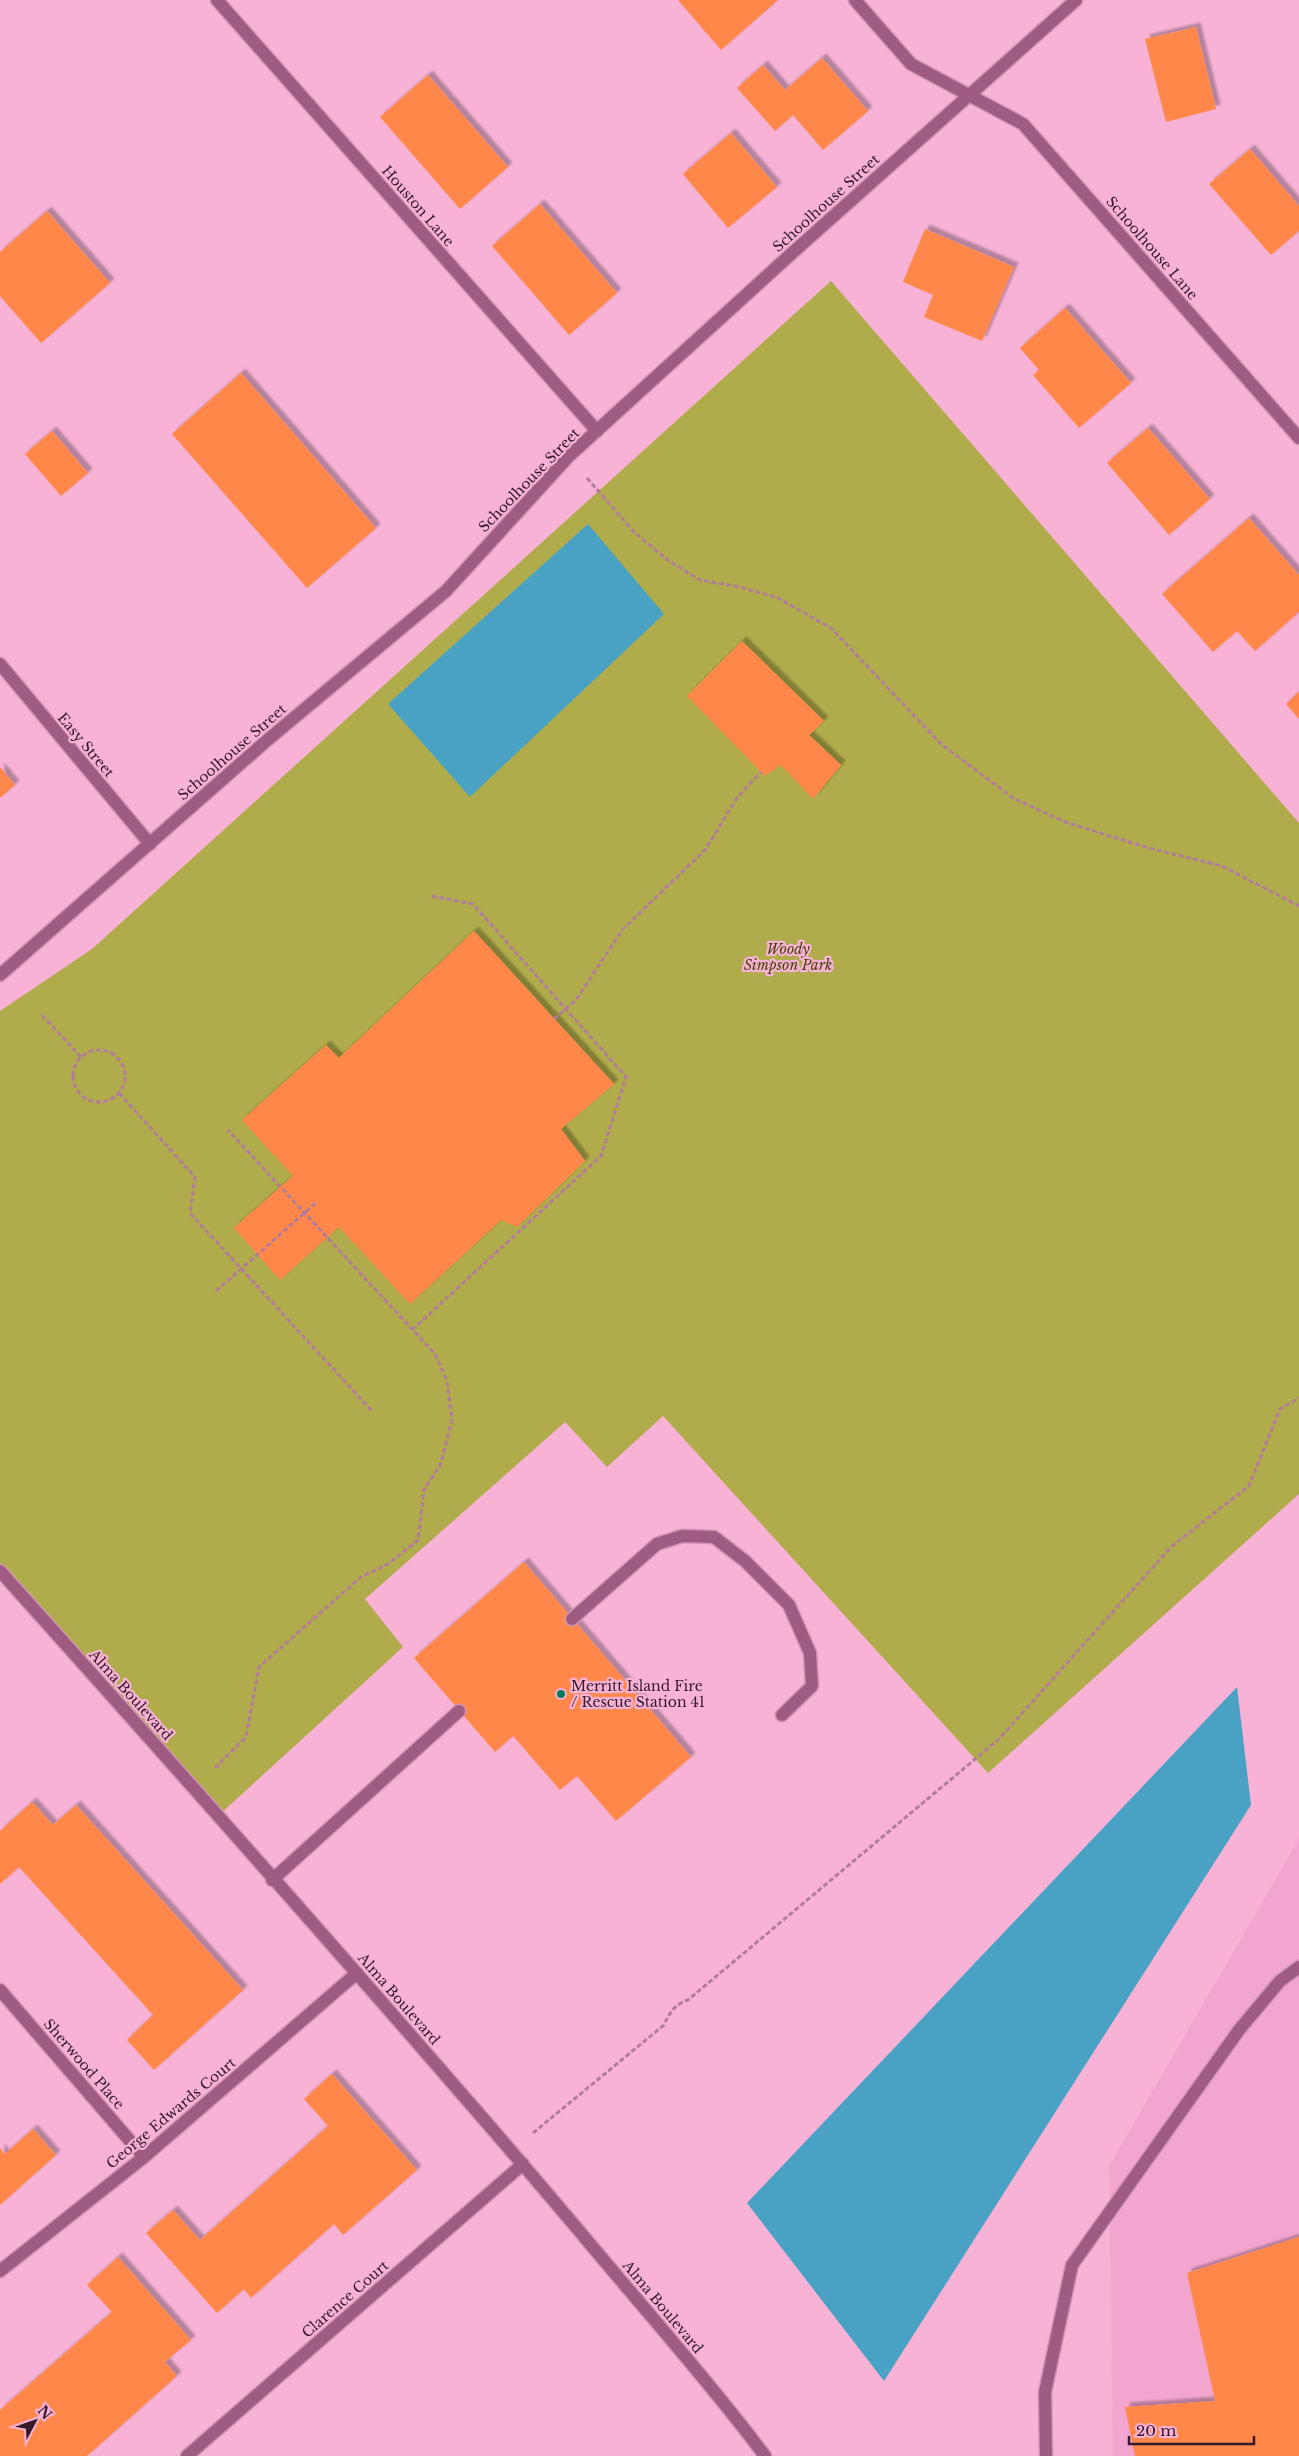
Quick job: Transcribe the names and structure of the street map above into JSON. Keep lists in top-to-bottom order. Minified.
{"streets":{"street":["Schoolhouse Street","Houston Lane","Schoolhouse Lane","Easy Street","Alma Boulevard","Sherwood Place","George Edwards Court","Clarence Court"]},"crossings":[["Schoolhouse Street","Houston Lane"],["Schoolhouse Street","Schoolhouse Lane"],["Schoolhouse Street","Easy Street"],["Alma Boulevard","George Edwards Court"],["Alma Boulevard","Clarence Court"],["Sherwood Place","George Edwards Court"]],"parks":["Woody Simpson Park"],"places":["Merritt Island Fire / Rescue Station 41"],"scale_bar":"20 m","north":"top right"}
